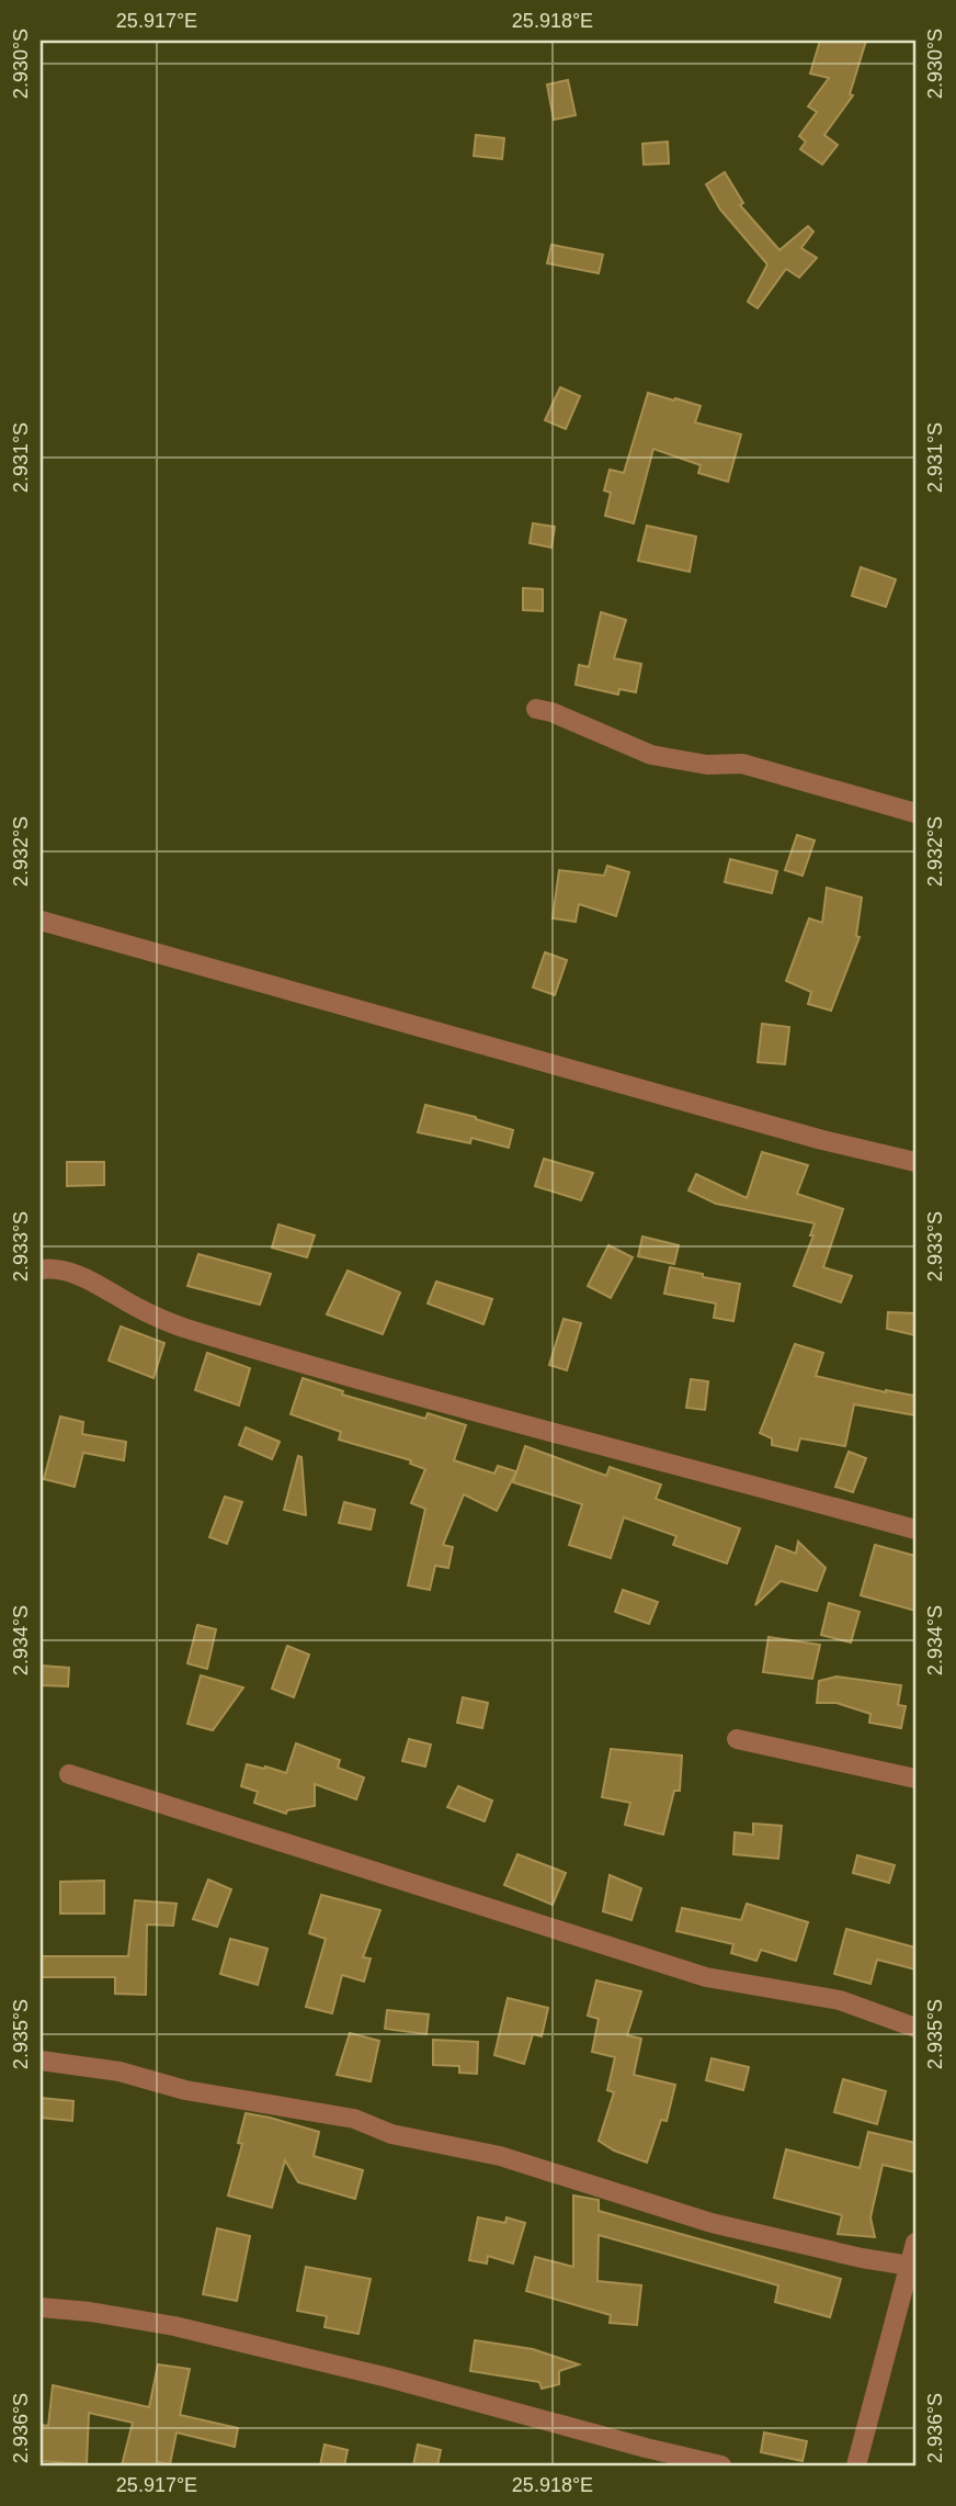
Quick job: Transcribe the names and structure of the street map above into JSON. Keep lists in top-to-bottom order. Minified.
{"coordinates":["25.917°E","25.918°E","2.930°S","2.931°S","2.932°S","2.933°S","2.934°S","2.935°S","2.936°S"]}
